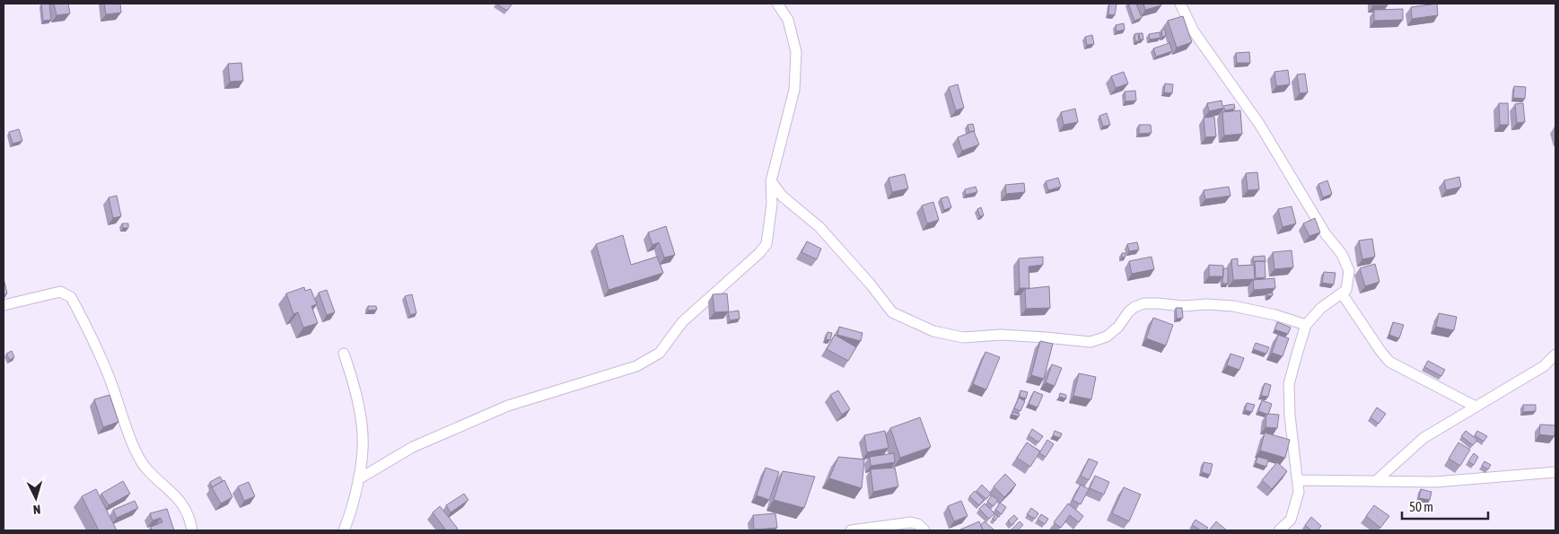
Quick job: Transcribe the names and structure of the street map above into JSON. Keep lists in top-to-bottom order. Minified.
{"scale_bar":"50 m","north":"bottom"}
